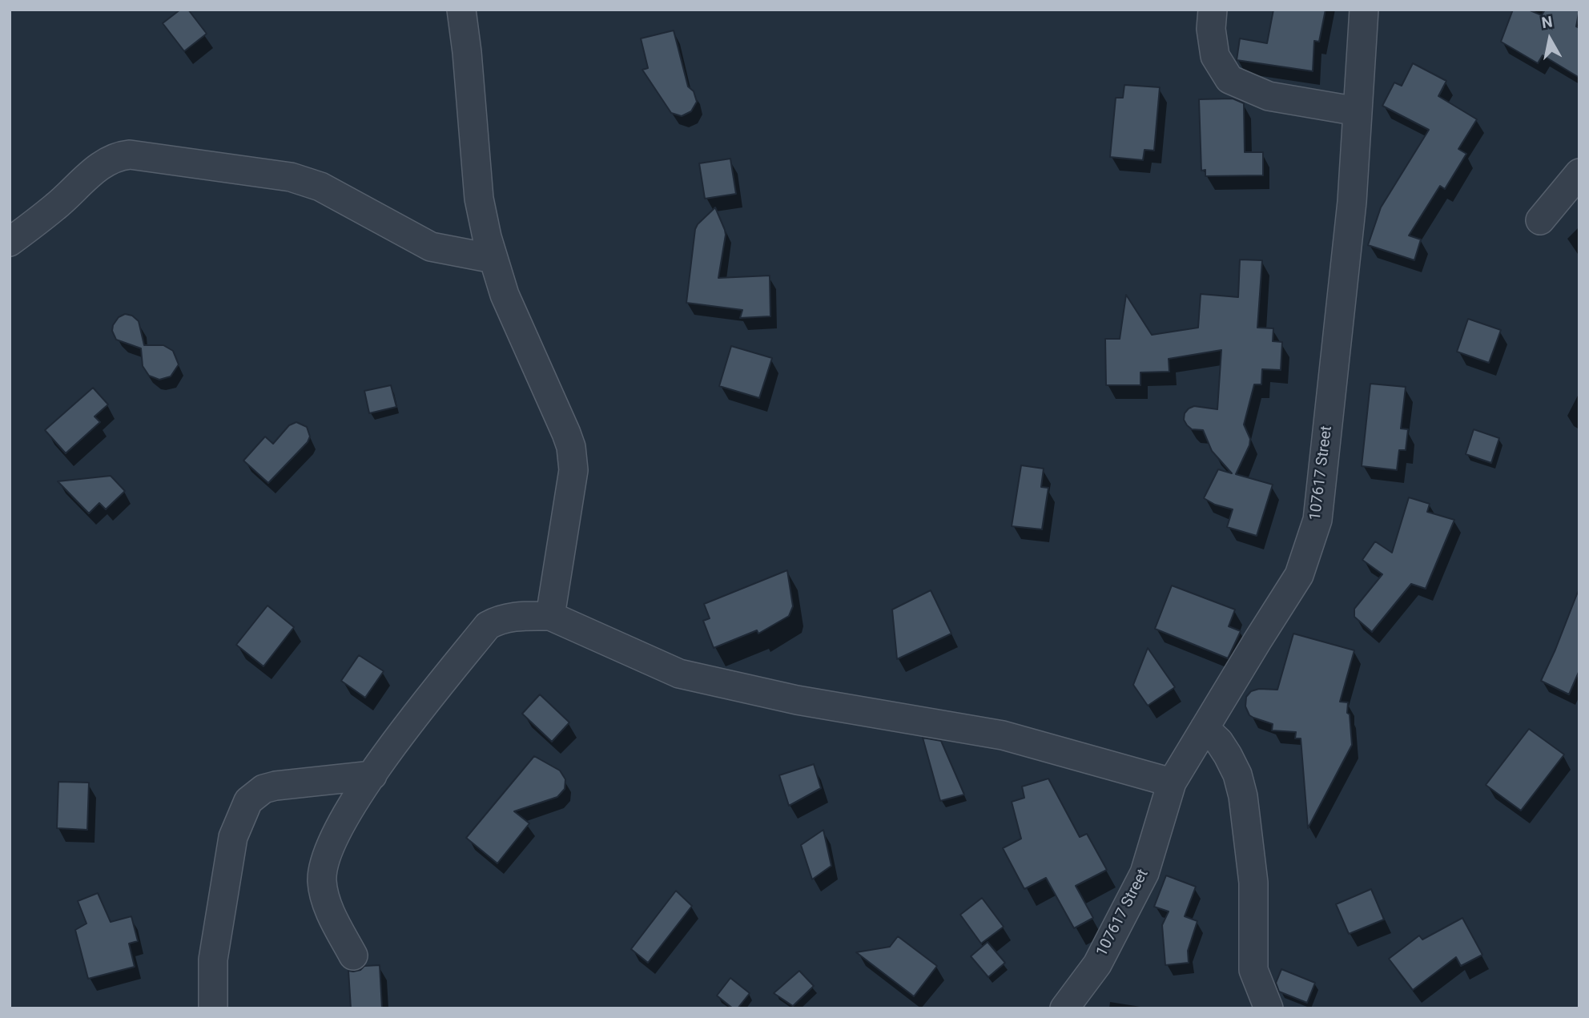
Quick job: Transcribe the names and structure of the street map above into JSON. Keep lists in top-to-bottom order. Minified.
{"streets":{"street":["107617 Street"]},"north":"top"}
